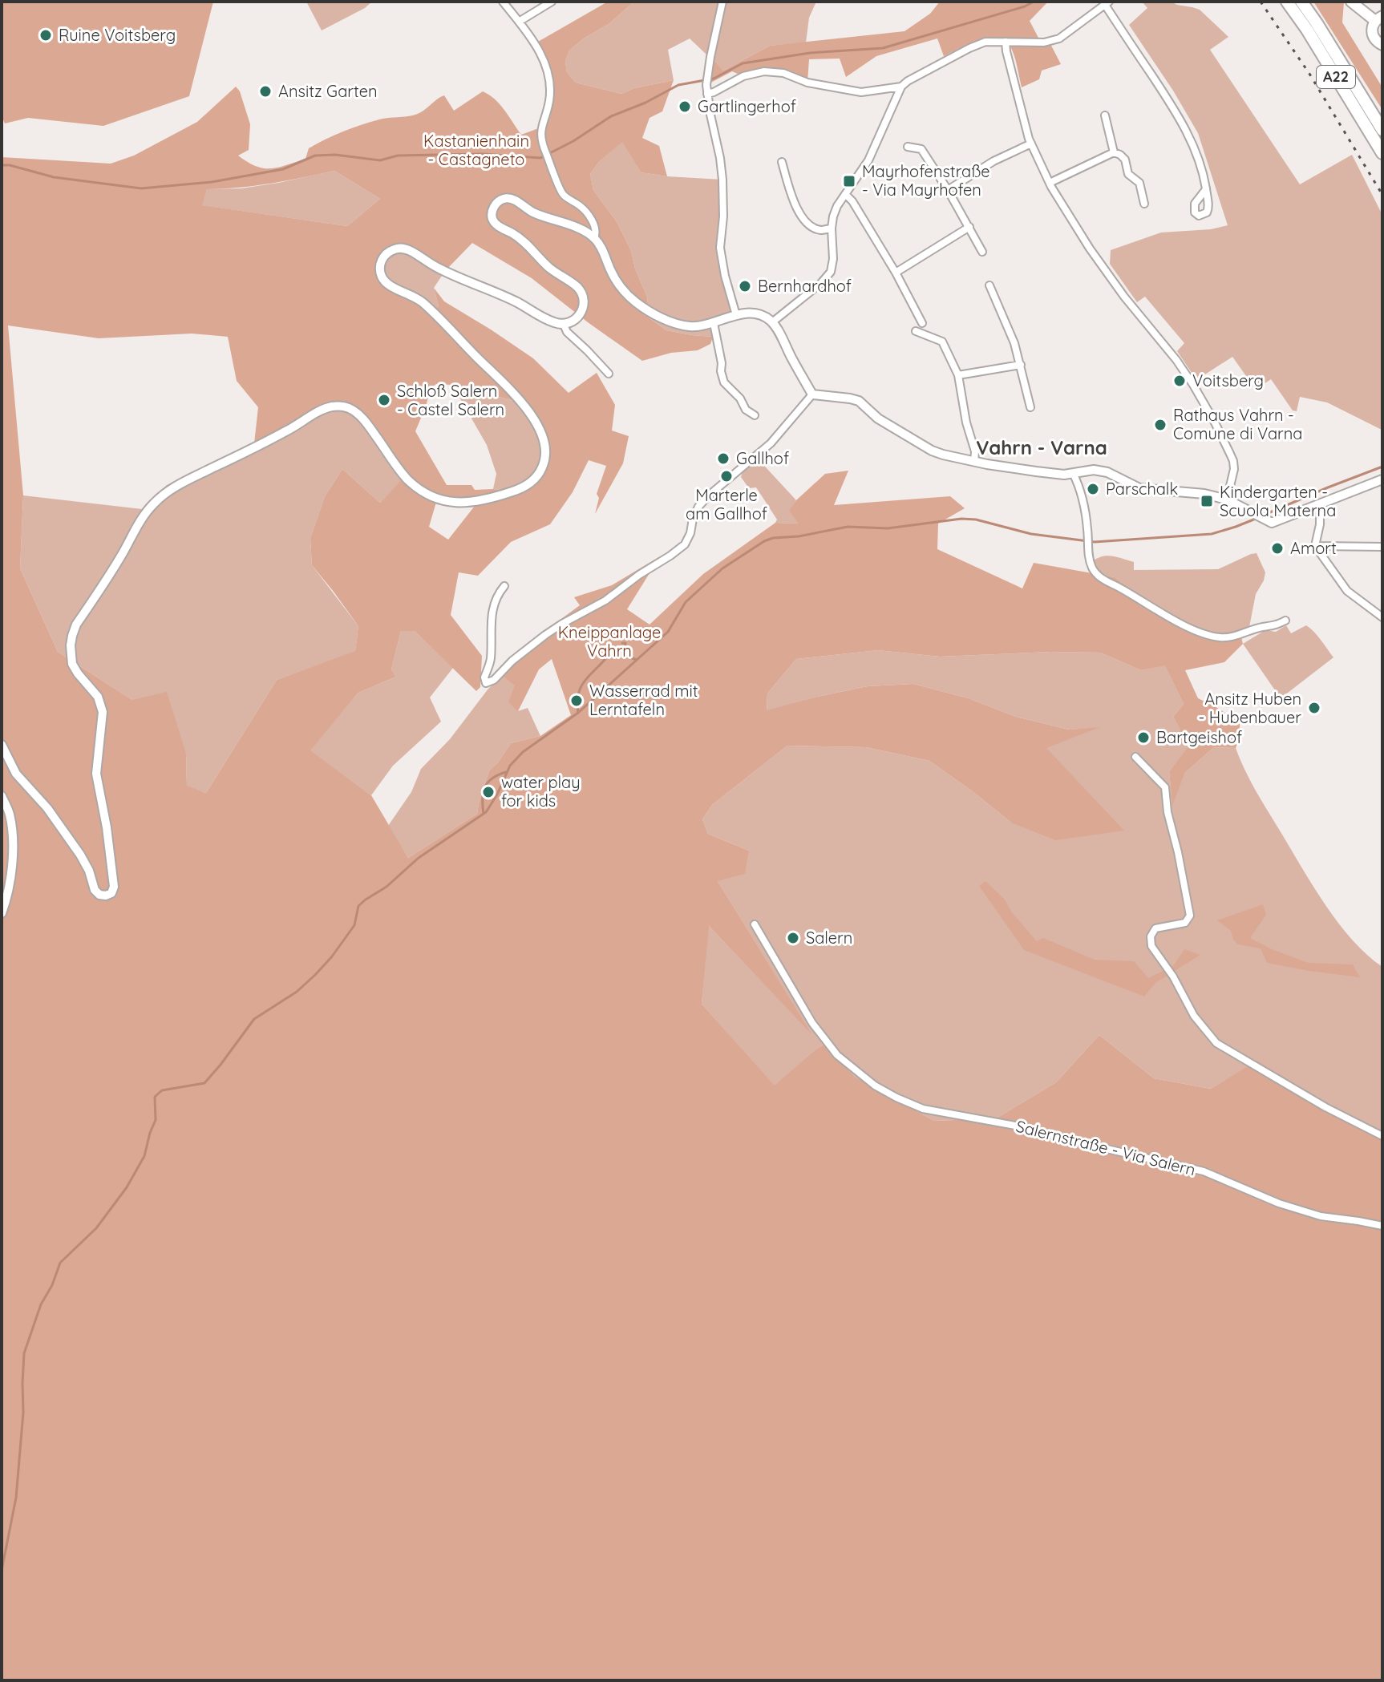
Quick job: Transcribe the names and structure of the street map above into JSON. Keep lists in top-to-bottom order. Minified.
{"streets":{"highway":["A22"],"street":["Salernstraße - Via Salern"]},"districts":["Vahrn - Varna"],"parks":["Kastanienhain - Castagneto","Kneippanlage Vahrn"],"places":{"other":["Ruine Voitsberg","Ansitz Garten","Gartlingerhof","Bernhardhof","Voitsberg","Schloß Salern - Castel Salern","Rathaus Vahrn - Comune di Varna","Gallhof","Marterle am Gallhof","Parschalk","Amort","Wasserrad mit Lerntafeln","Ansitz Huben - Hubenbauer","Bartgeishof","water play for kids","Salern"],"transit":["Mayrhofenstraße - Via Mayrhofen","Kindergarten - Scuola Materna"]}}
